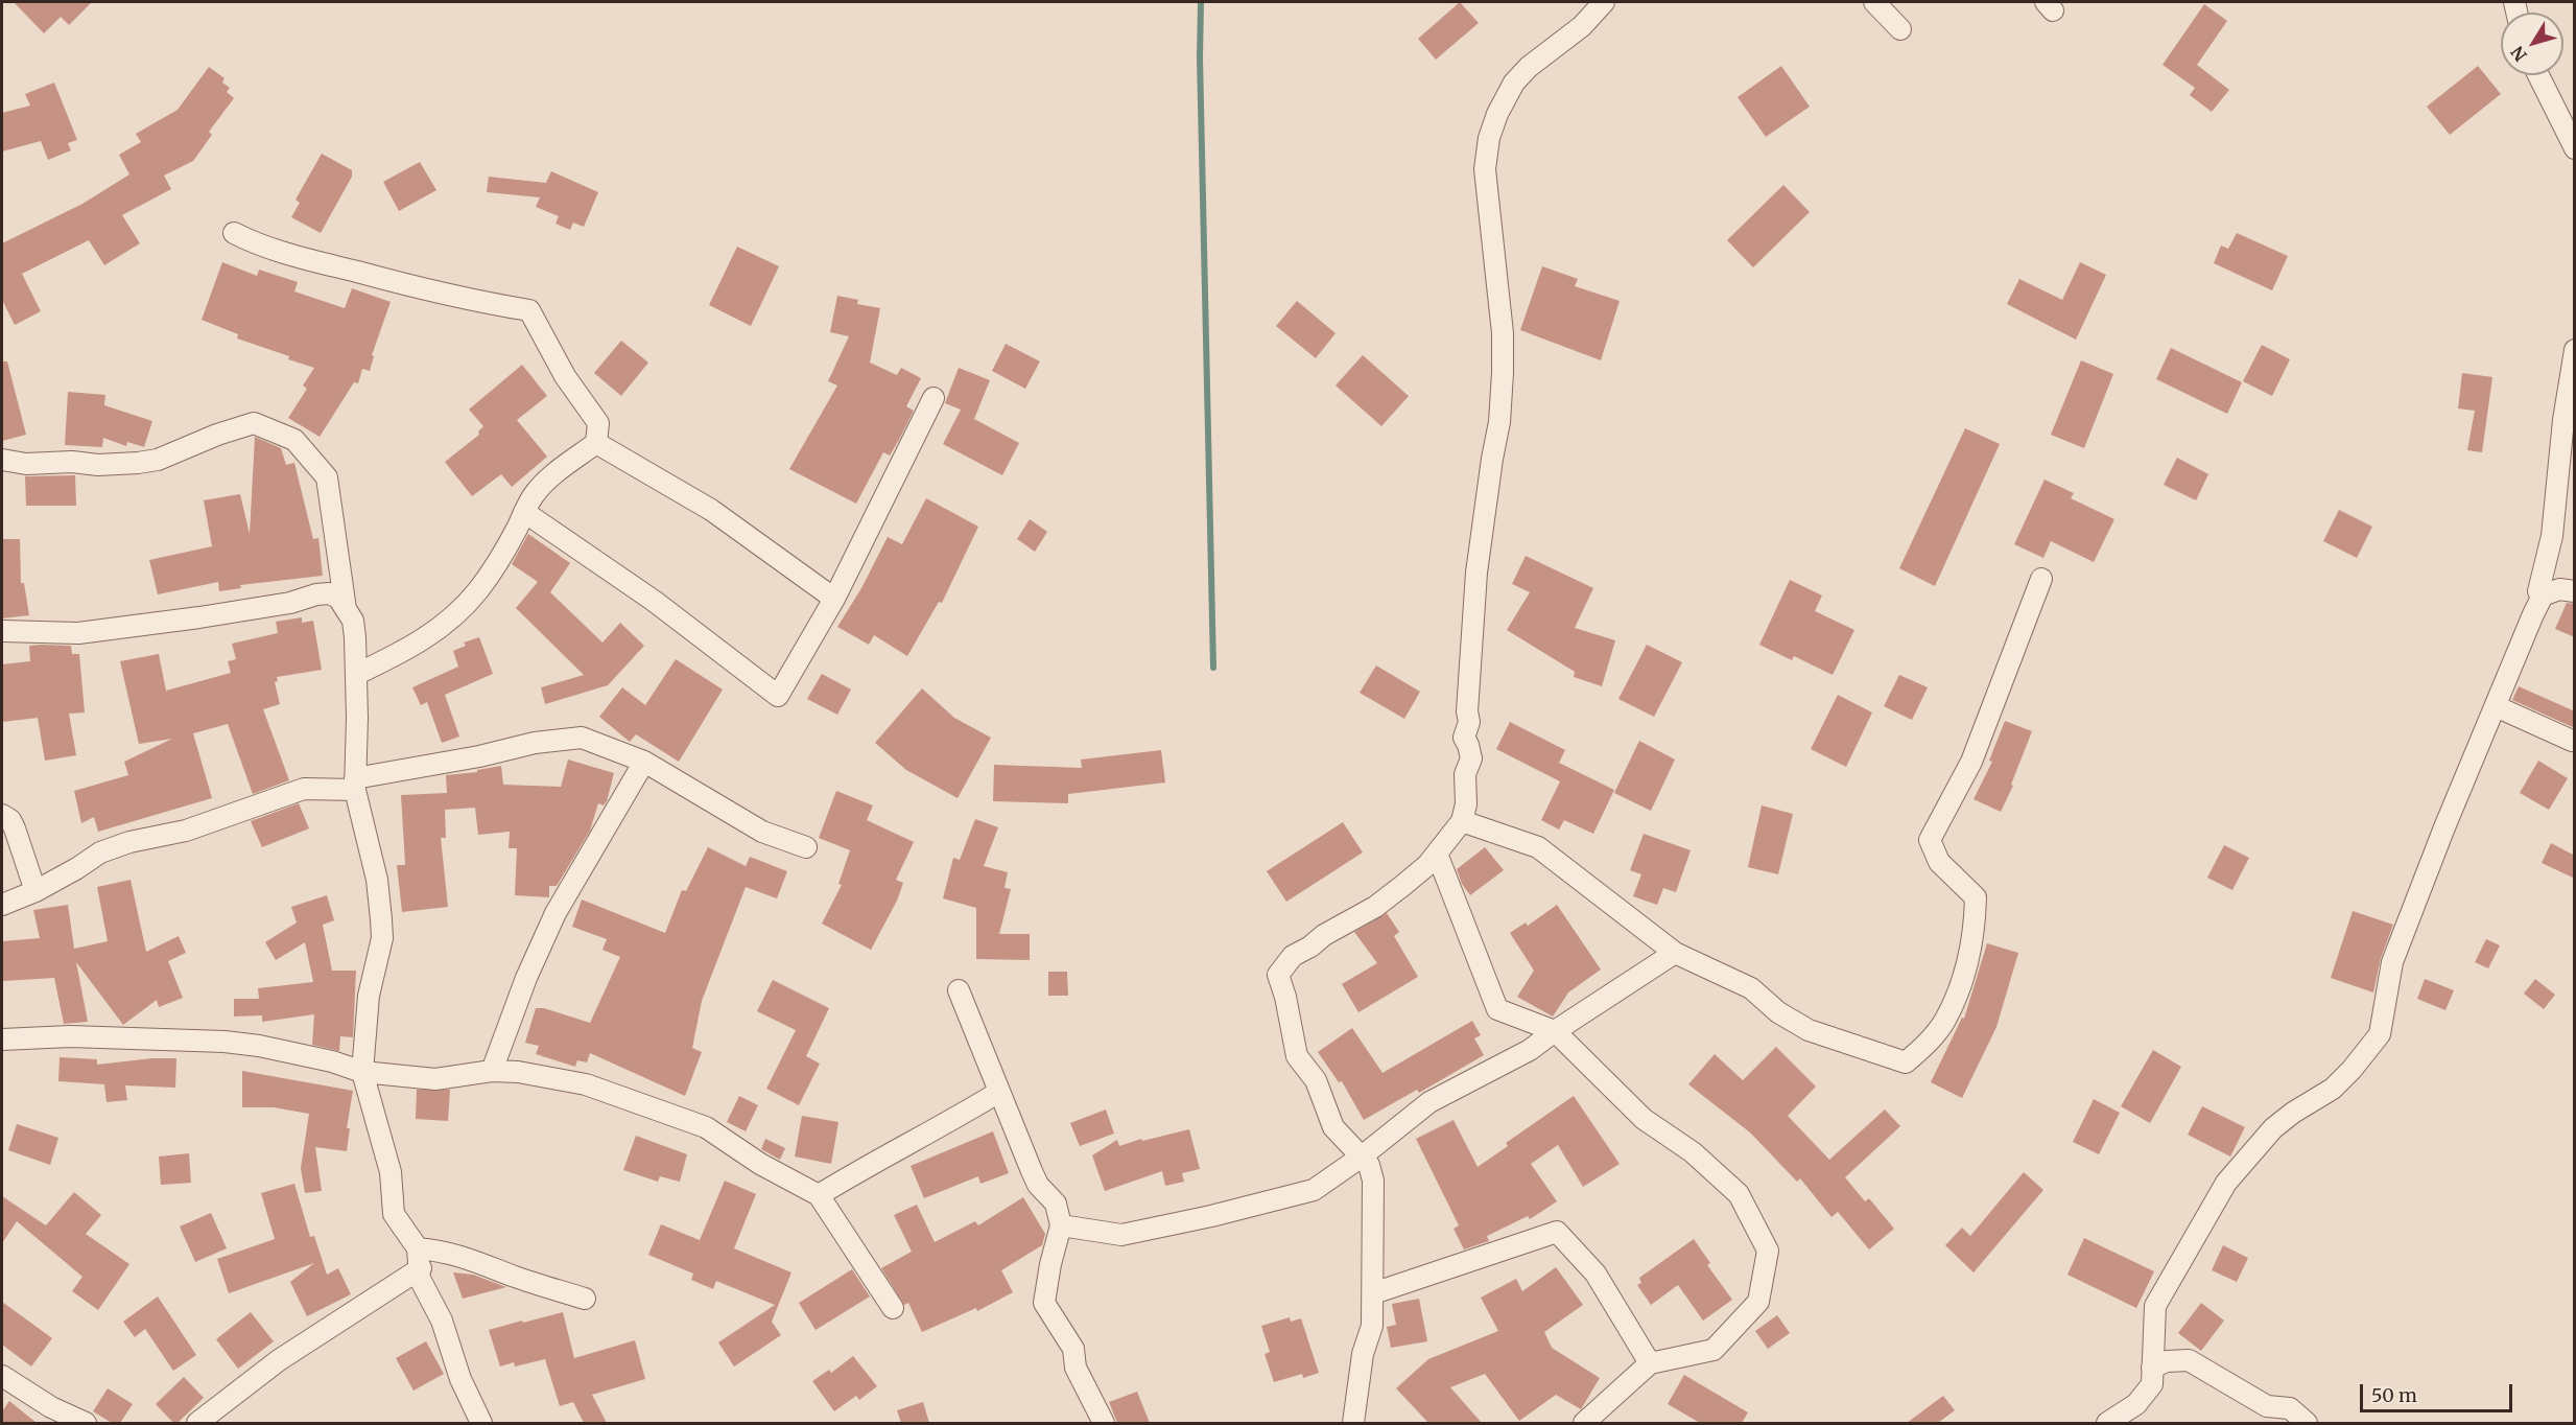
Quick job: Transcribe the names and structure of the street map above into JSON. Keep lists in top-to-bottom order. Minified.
{"scale_bar":"50 m","north":"bottom left"}
